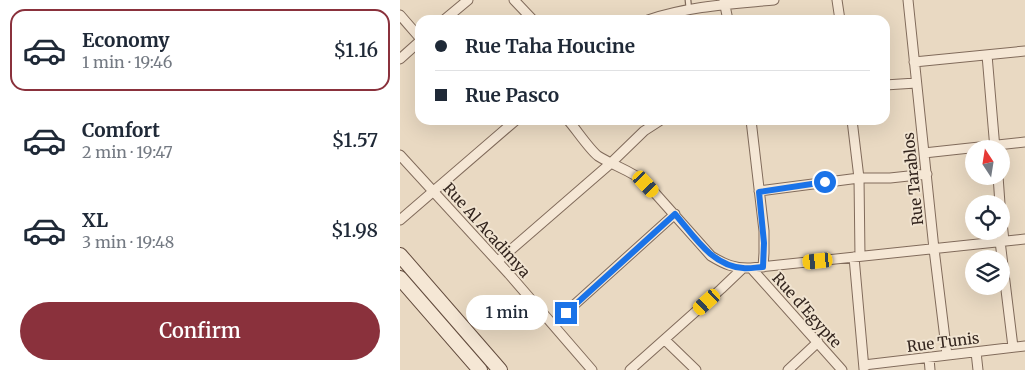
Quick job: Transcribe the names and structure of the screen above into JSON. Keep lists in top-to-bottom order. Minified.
{"streets":{"street":["Rue Tarablos","Rue Al Acadimya","Rue d'Egypte","Rue Tunis"]},"crossings":[["Rue Tarablos","Rue Tunis"]],"north":"top","page":{"list":[{"name":"Economy","note":"1 min · 19:46","value":"$1.16"},{"name":"Comfort","note":"2 min · 19:47","value":"$1.57"},{"name":"XL","note":"3 min · 19:48","value":"$1.98"}],"banner":["Rue Taha Houcine","Rue Pasco"],"buttons":"Confirm","bubble":"1 min"}}
